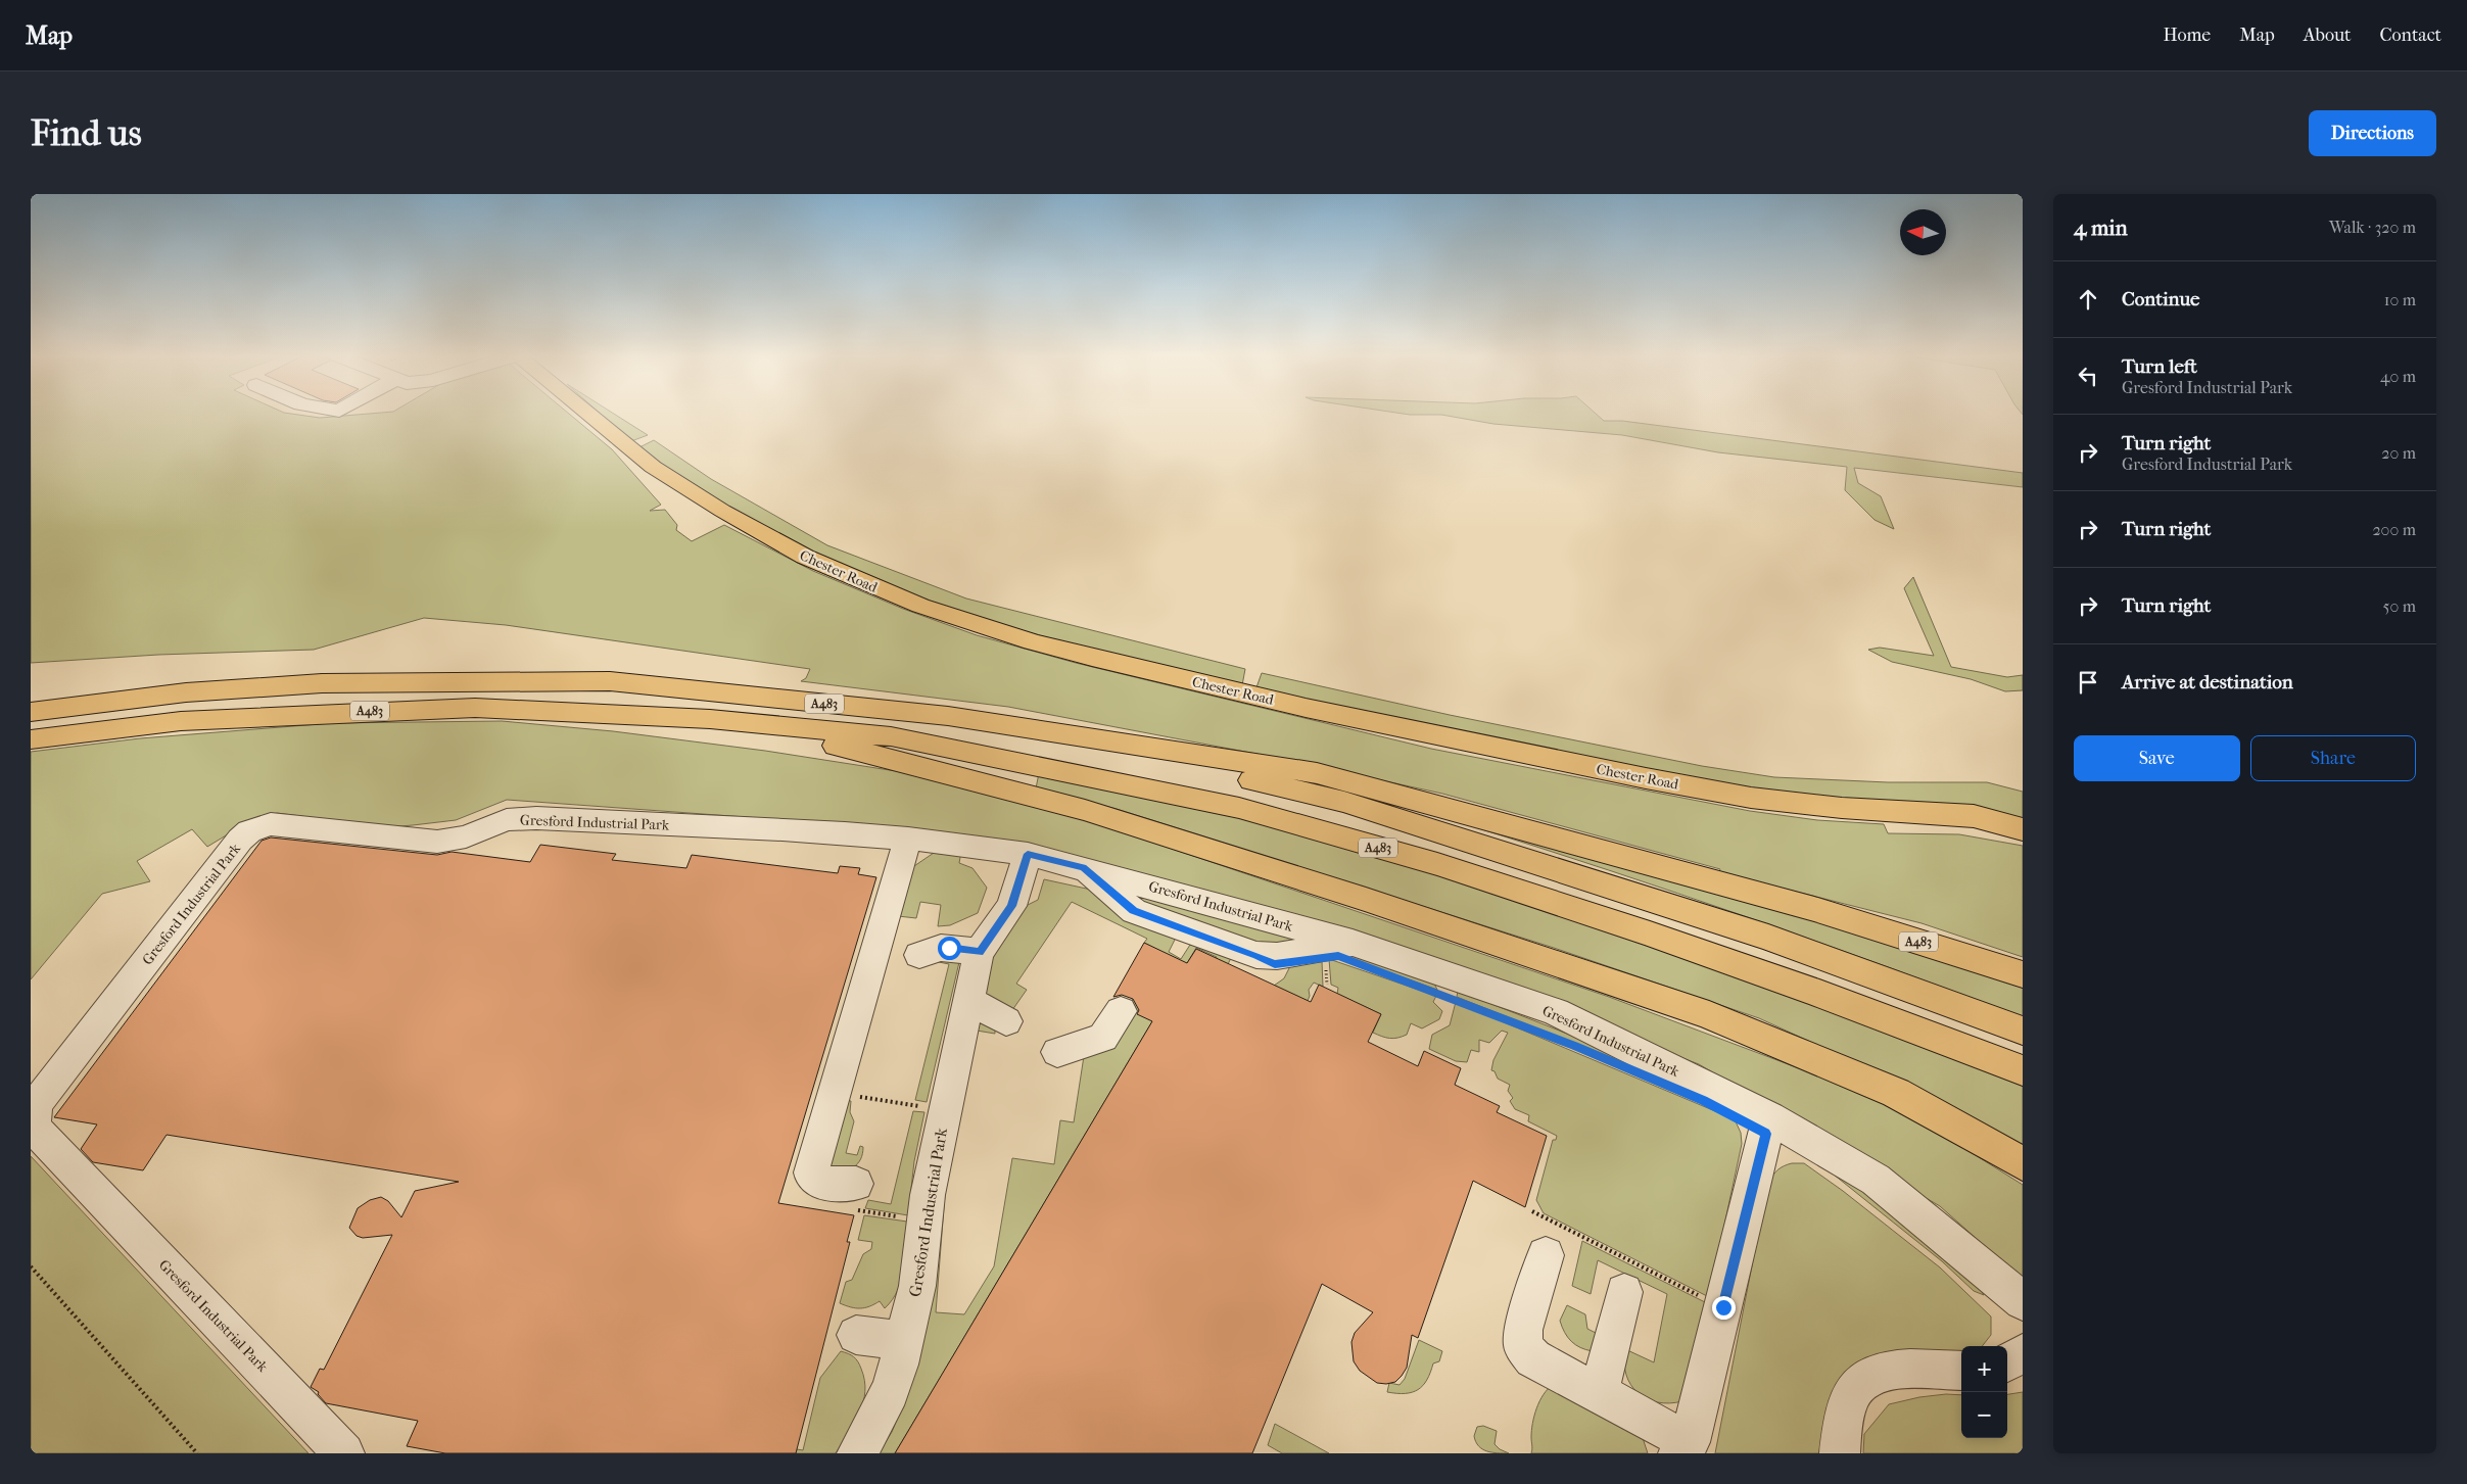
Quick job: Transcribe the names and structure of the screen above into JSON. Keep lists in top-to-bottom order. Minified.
{"streets":{"main road":["Chester Road","A483"],"lane":["Gresford Industrial Park"]},"north":"left","page":{"header":"Map","nav":["Home","Map","About","Contact"],"buttons":["Directions",["Save","Share"]],"title":"Find us","heading":["4 min","Walk · 320 m"],"list":[["Continue","10 m"],["Turn left","Gresford Industrial Park","40 m"],["Turn right","Gresford Industrial Park","20 m"],["Turn right","200 m"],["Turn right","50 m"],"Arrive at destination"],"map_buttons":["+","−"]}}
